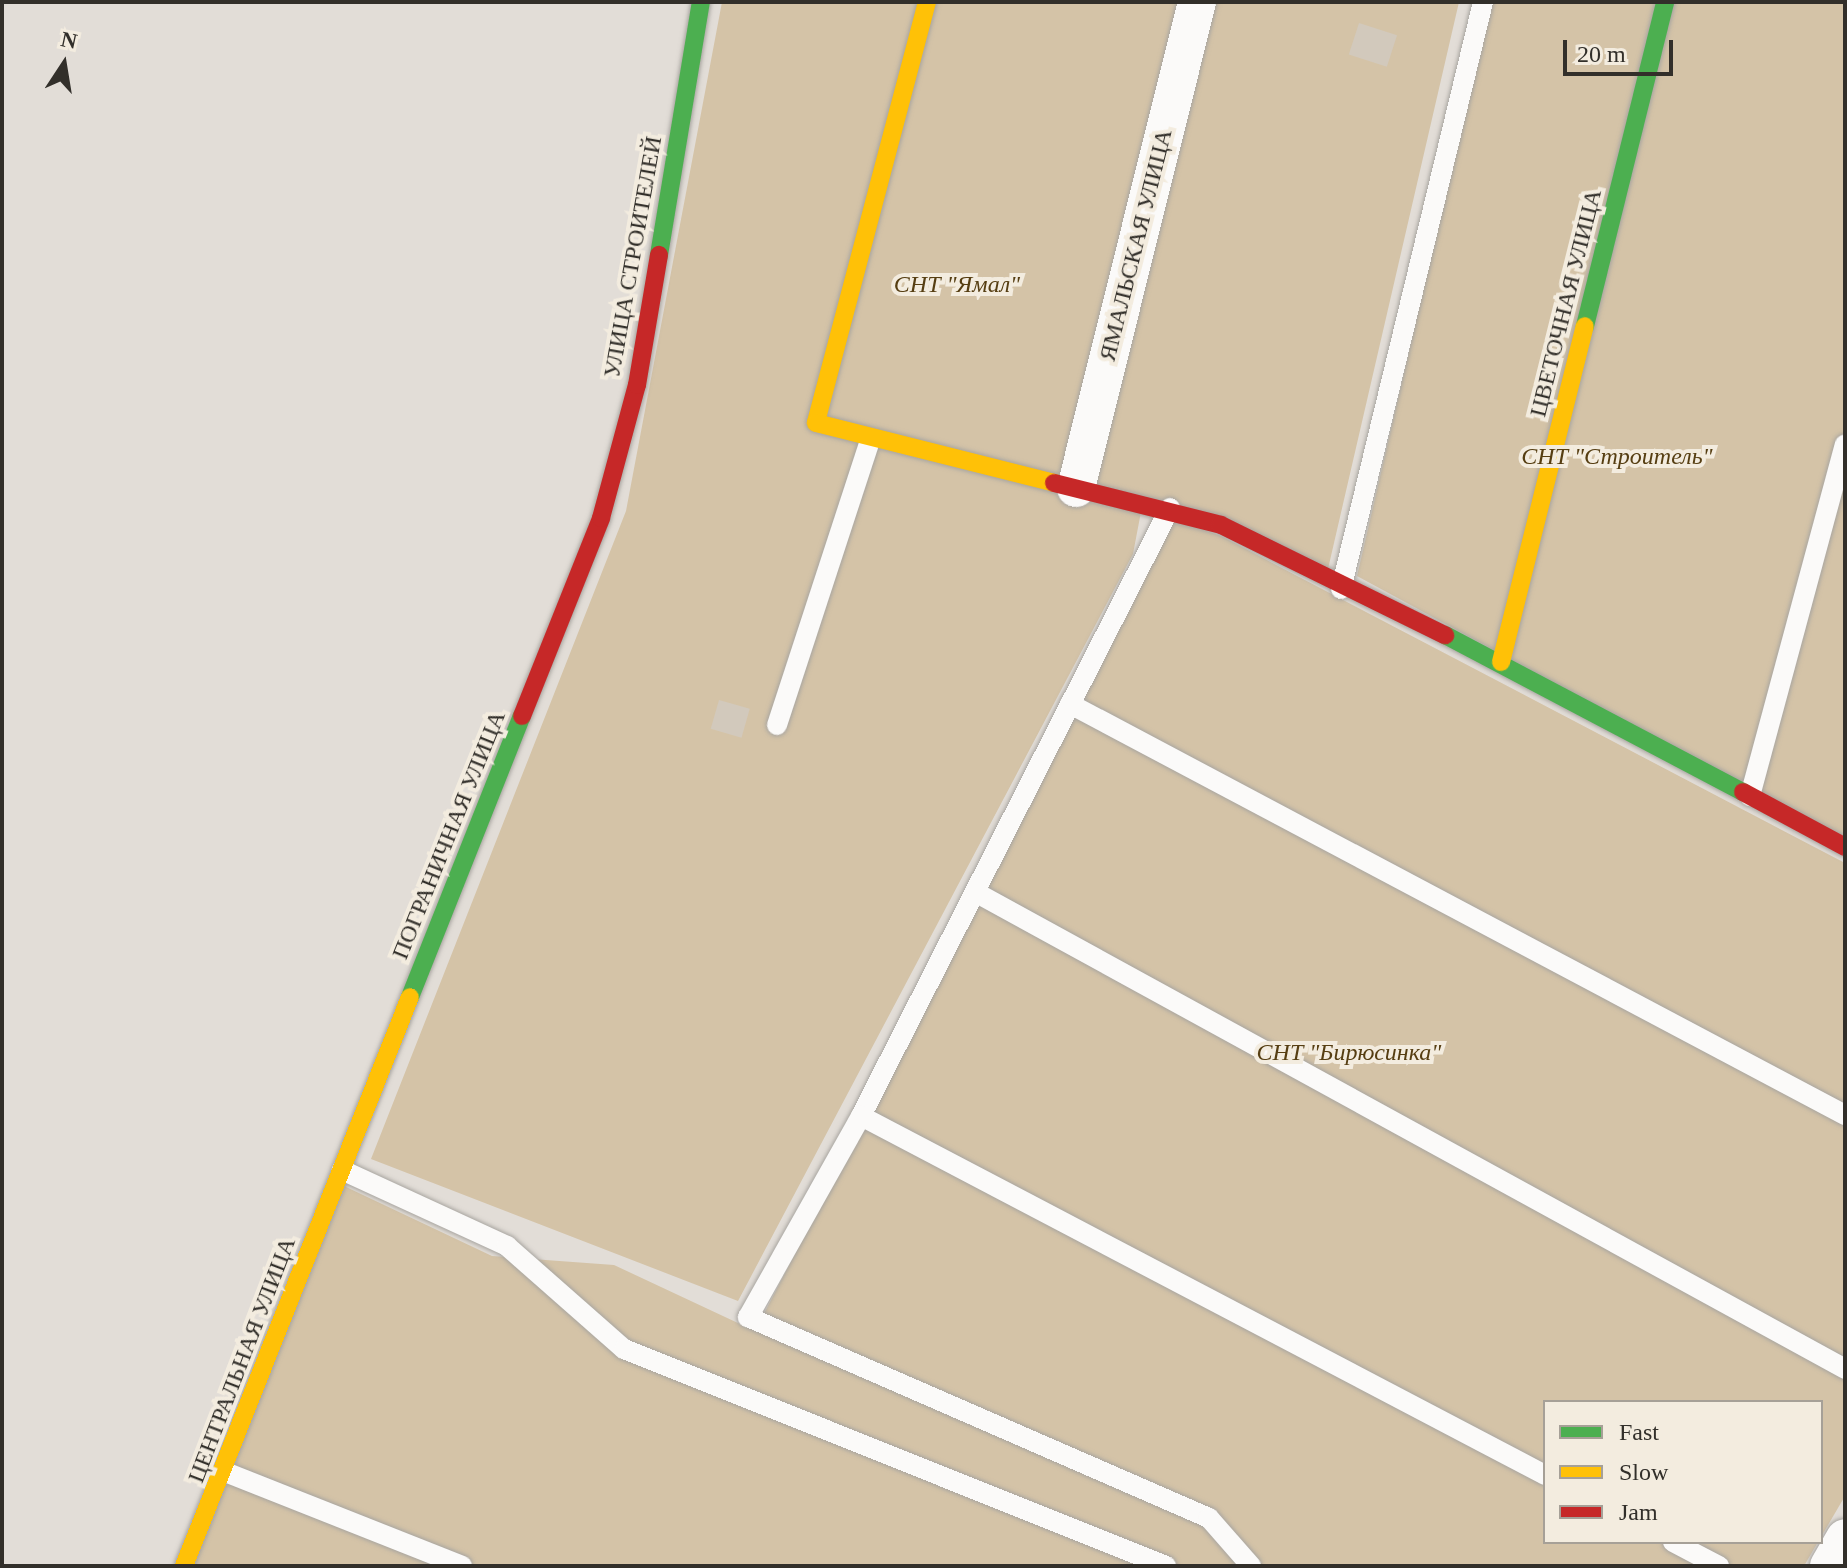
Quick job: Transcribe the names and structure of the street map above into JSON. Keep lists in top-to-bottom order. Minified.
{"streets":{"street":["ЯМАЛЬСКАЯ УЛИЦА","УЛИЦА СТРОИТЕЛЕЙ","ЦВЕТОЧНАЯ УЛИЦА","ПОГРАНИЧНАЯ УЛИЦА","ЦЕНТРАЛЬНАЯ УЛИЦА"]},"crossings":[["УЛИЦА СТРОИТЕЛЕЙ","ПОГРАНИЧНАЯ УЛИЦА"],["ПОГРАНИЧНАЯ УЛИЦА","ЦЕНТРАЛЬНАЯ УЛИЦА"]],"parks":["СНТ \"Ямал\"","СНТ \"Строитель\"","СНТ \"Бирюсинка\""],"legend":["Fast","Slow","Jam"],"scale_bar":"20 m","north":"top"}
